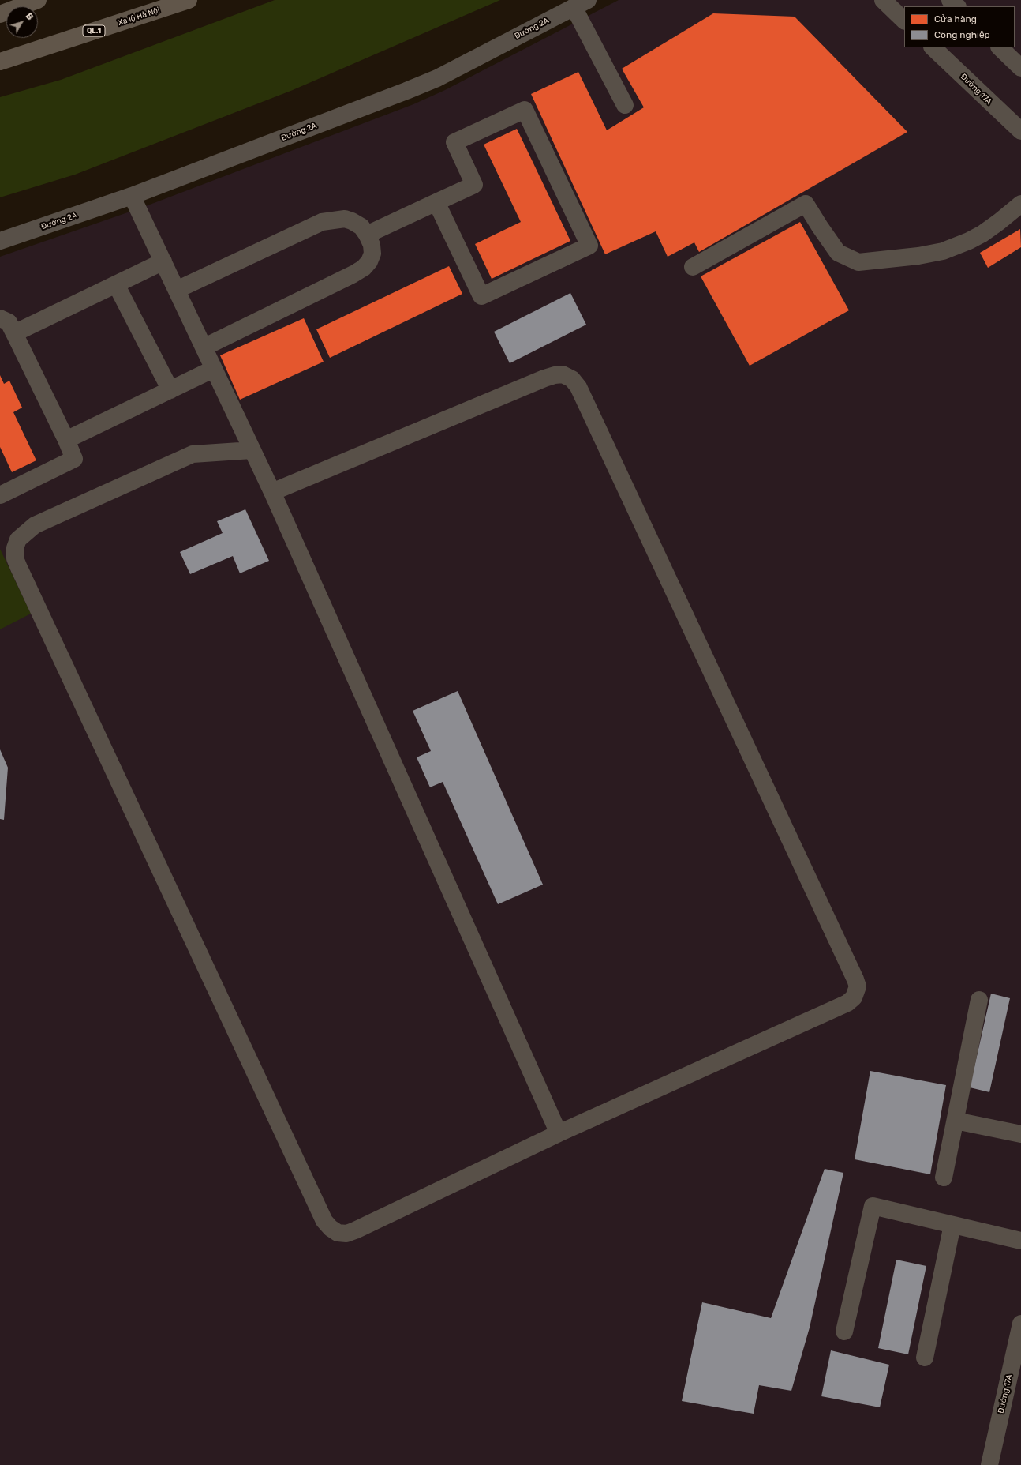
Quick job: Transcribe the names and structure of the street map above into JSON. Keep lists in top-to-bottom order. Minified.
{"streets":{"highway":["Xa lộ Hà Nội","QL.1"],"street":["Đường 2A","Đường 17A"]},"legend":["Cửa hàng","Công nghiệp"],"north":"top right"}
